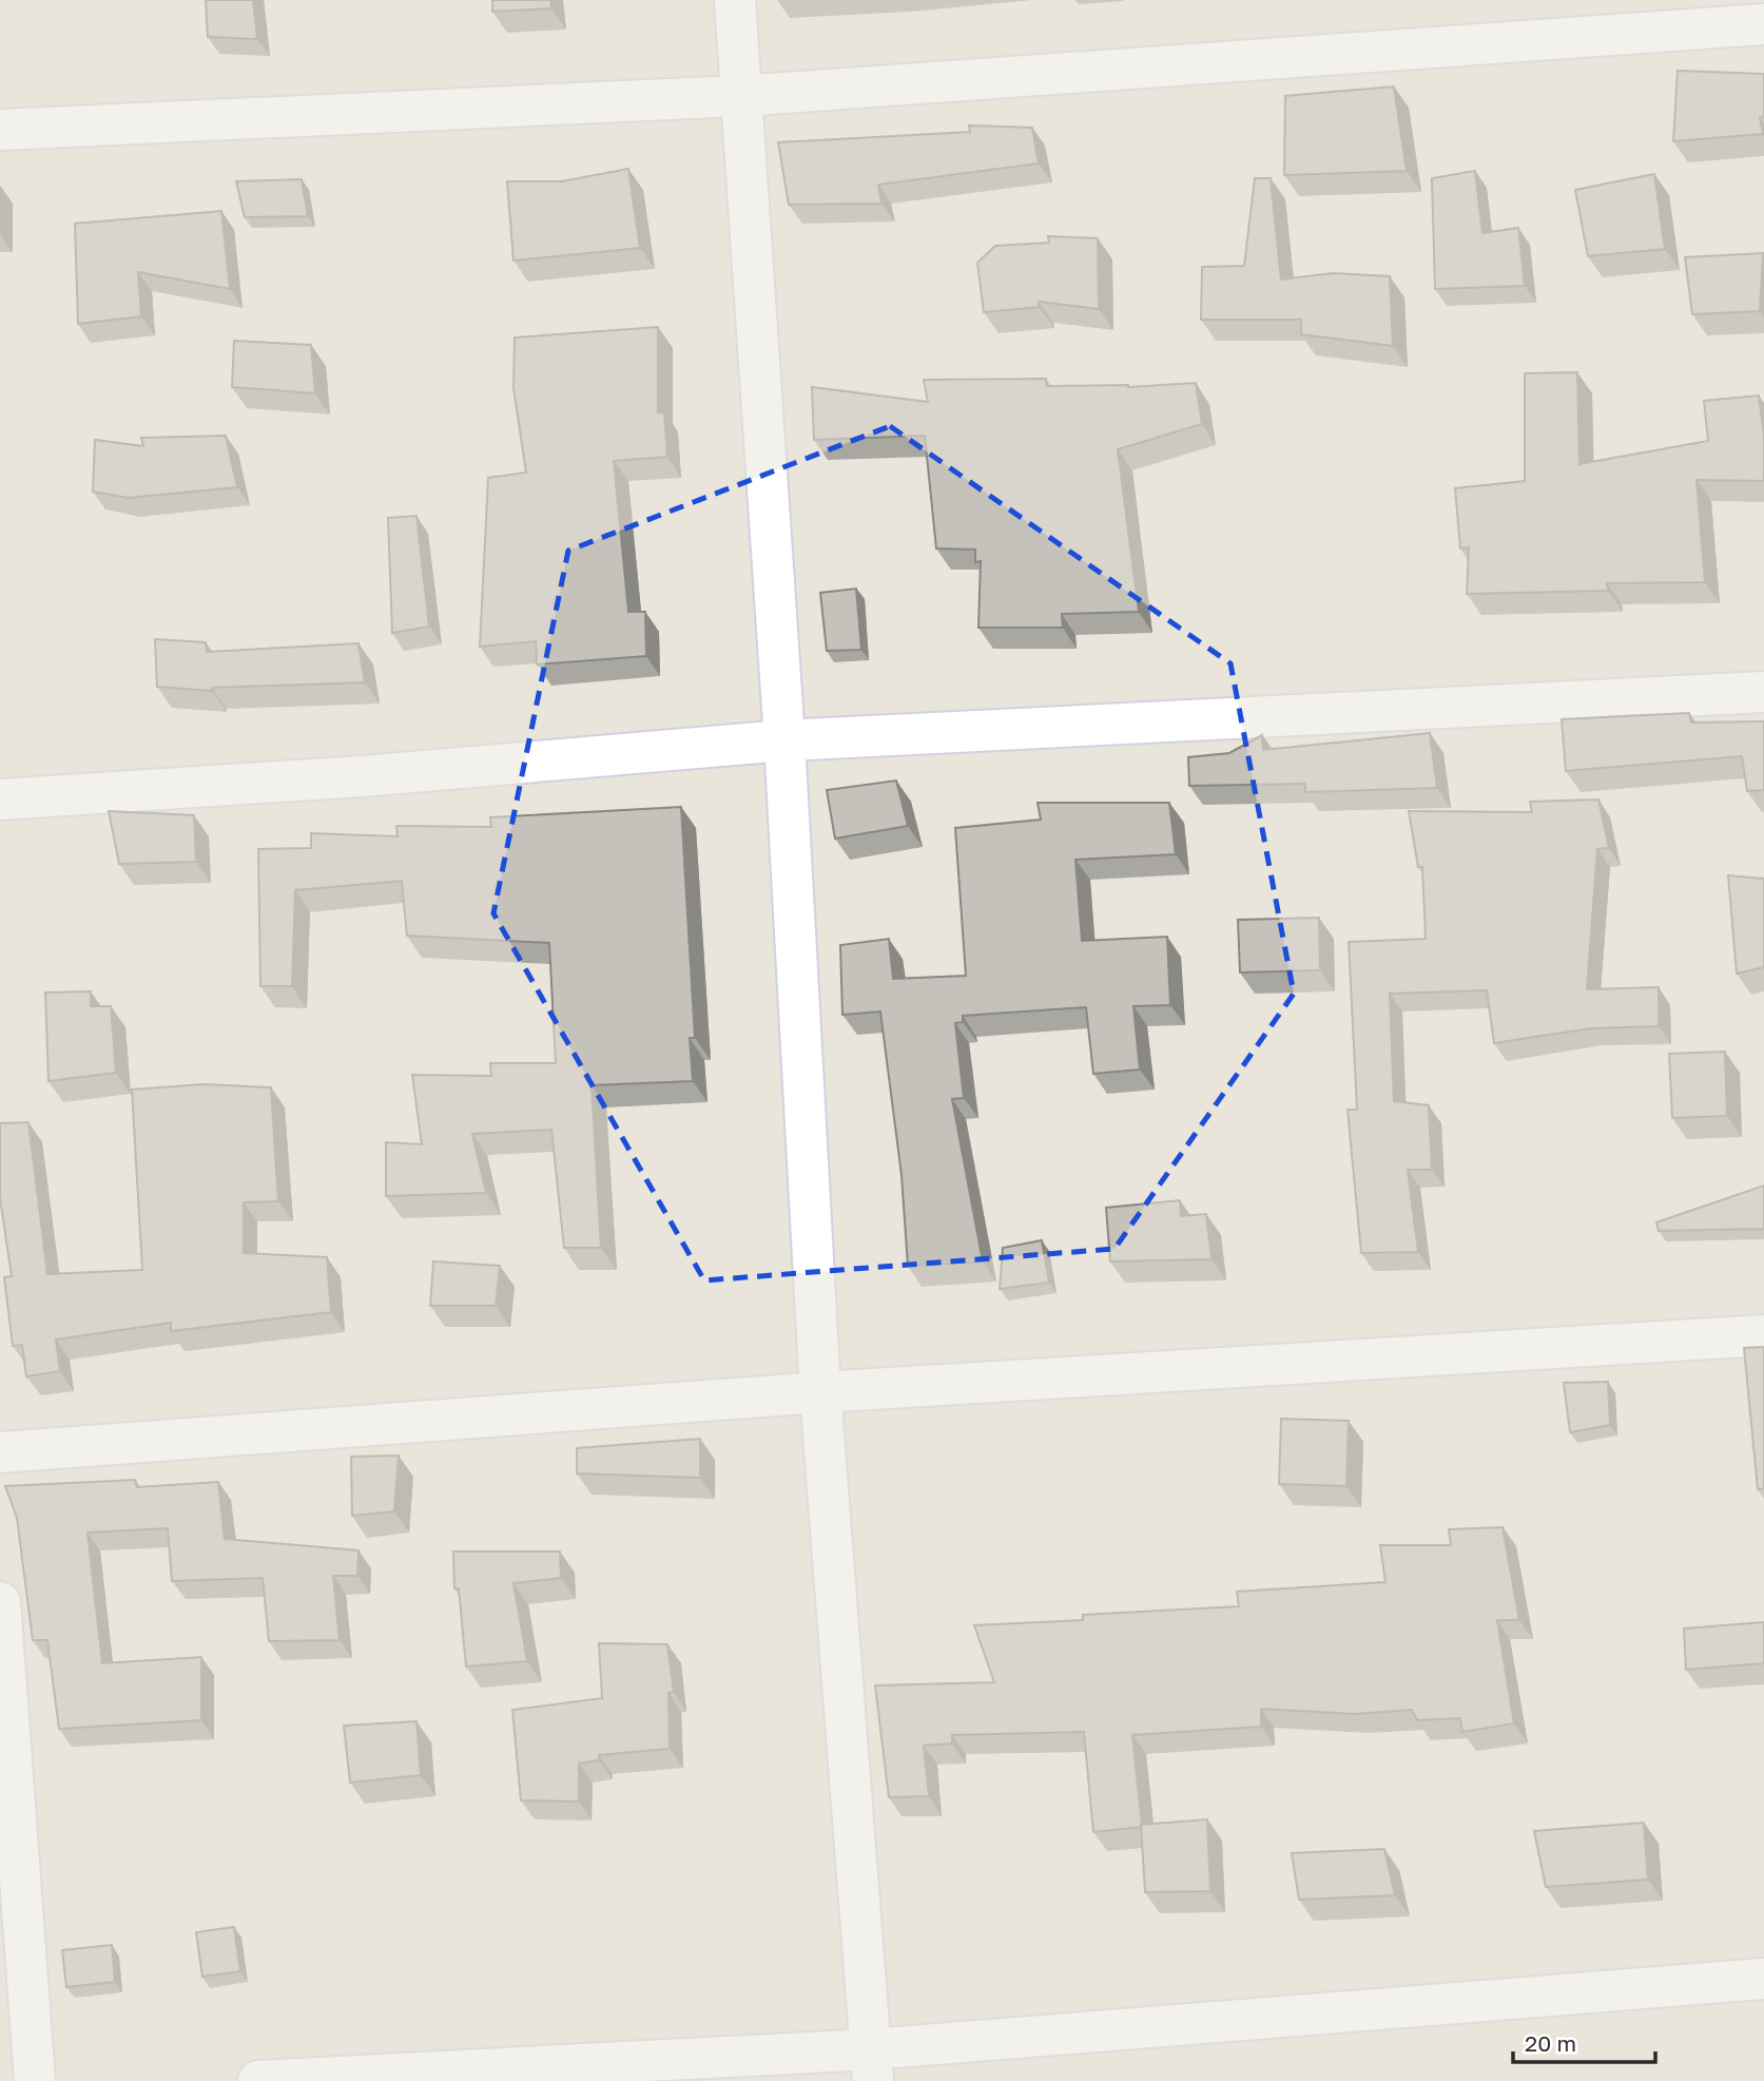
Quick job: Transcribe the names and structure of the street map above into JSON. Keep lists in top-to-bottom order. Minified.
{"scale_bar":"20 m"}
